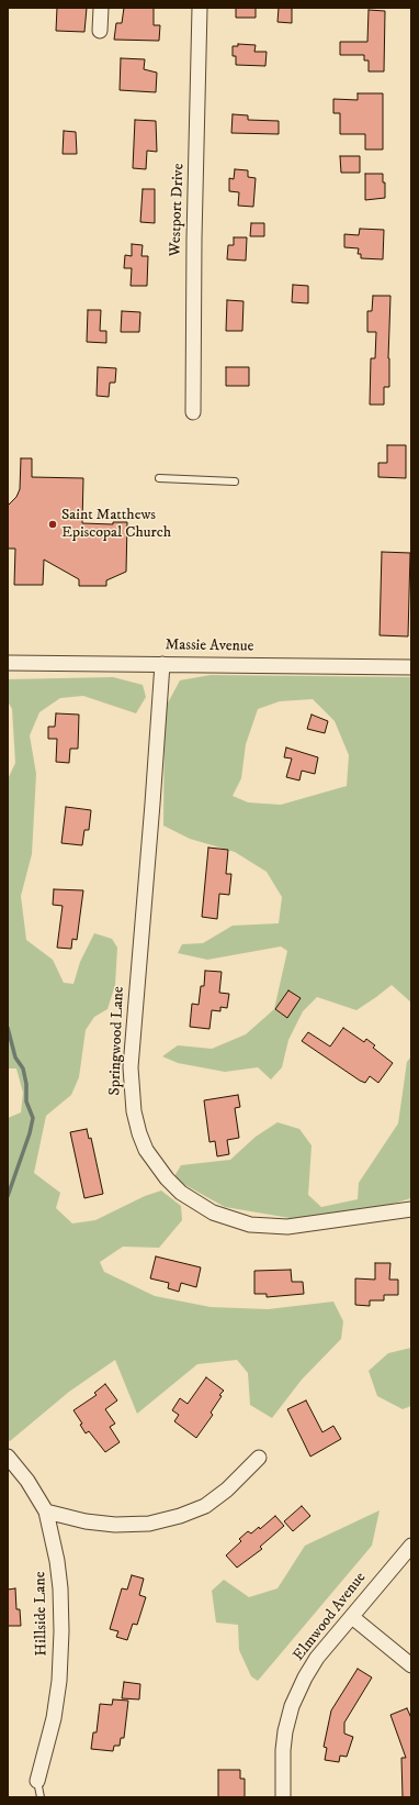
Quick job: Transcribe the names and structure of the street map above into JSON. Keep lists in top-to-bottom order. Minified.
{"streets":{"street":["Westport Drive","Massie Avenue","Springwood Lane","Hillside Lane","Elmwood Avenue"]},"crossings":[["Massie Avenue","Springwood Lane"]],"places":["Saint Matthews Episcopal Church"]}
